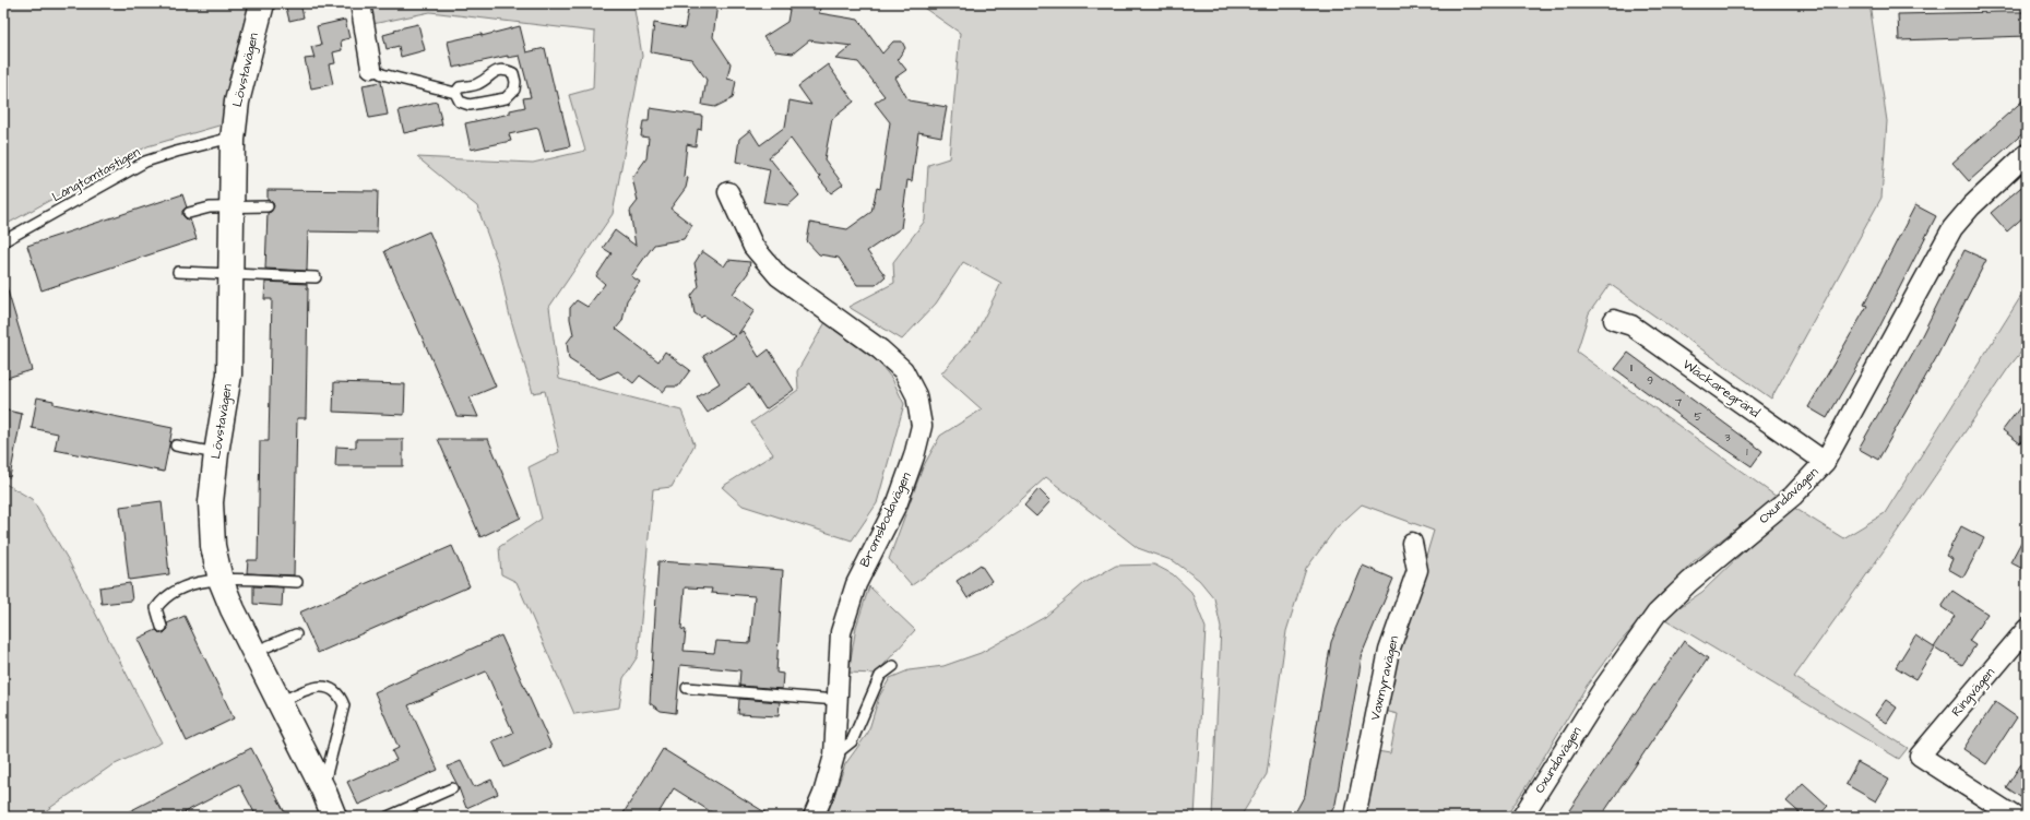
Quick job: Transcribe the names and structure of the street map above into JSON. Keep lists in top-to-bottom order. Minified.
{"streets":{"street":["Lövstavägen","Wäckaregränd","Oxundavägen","Bromsbodavägen","Vaxmyravägen","Ringvägen"],"lane":["Långtomtastigen"]},"crossings":[["Lövstavägen","Långtomtastigen"],["Wäckaregränd","Oxundavägen"]],"house_numbers":["11","9","7","5","3","1"]}
